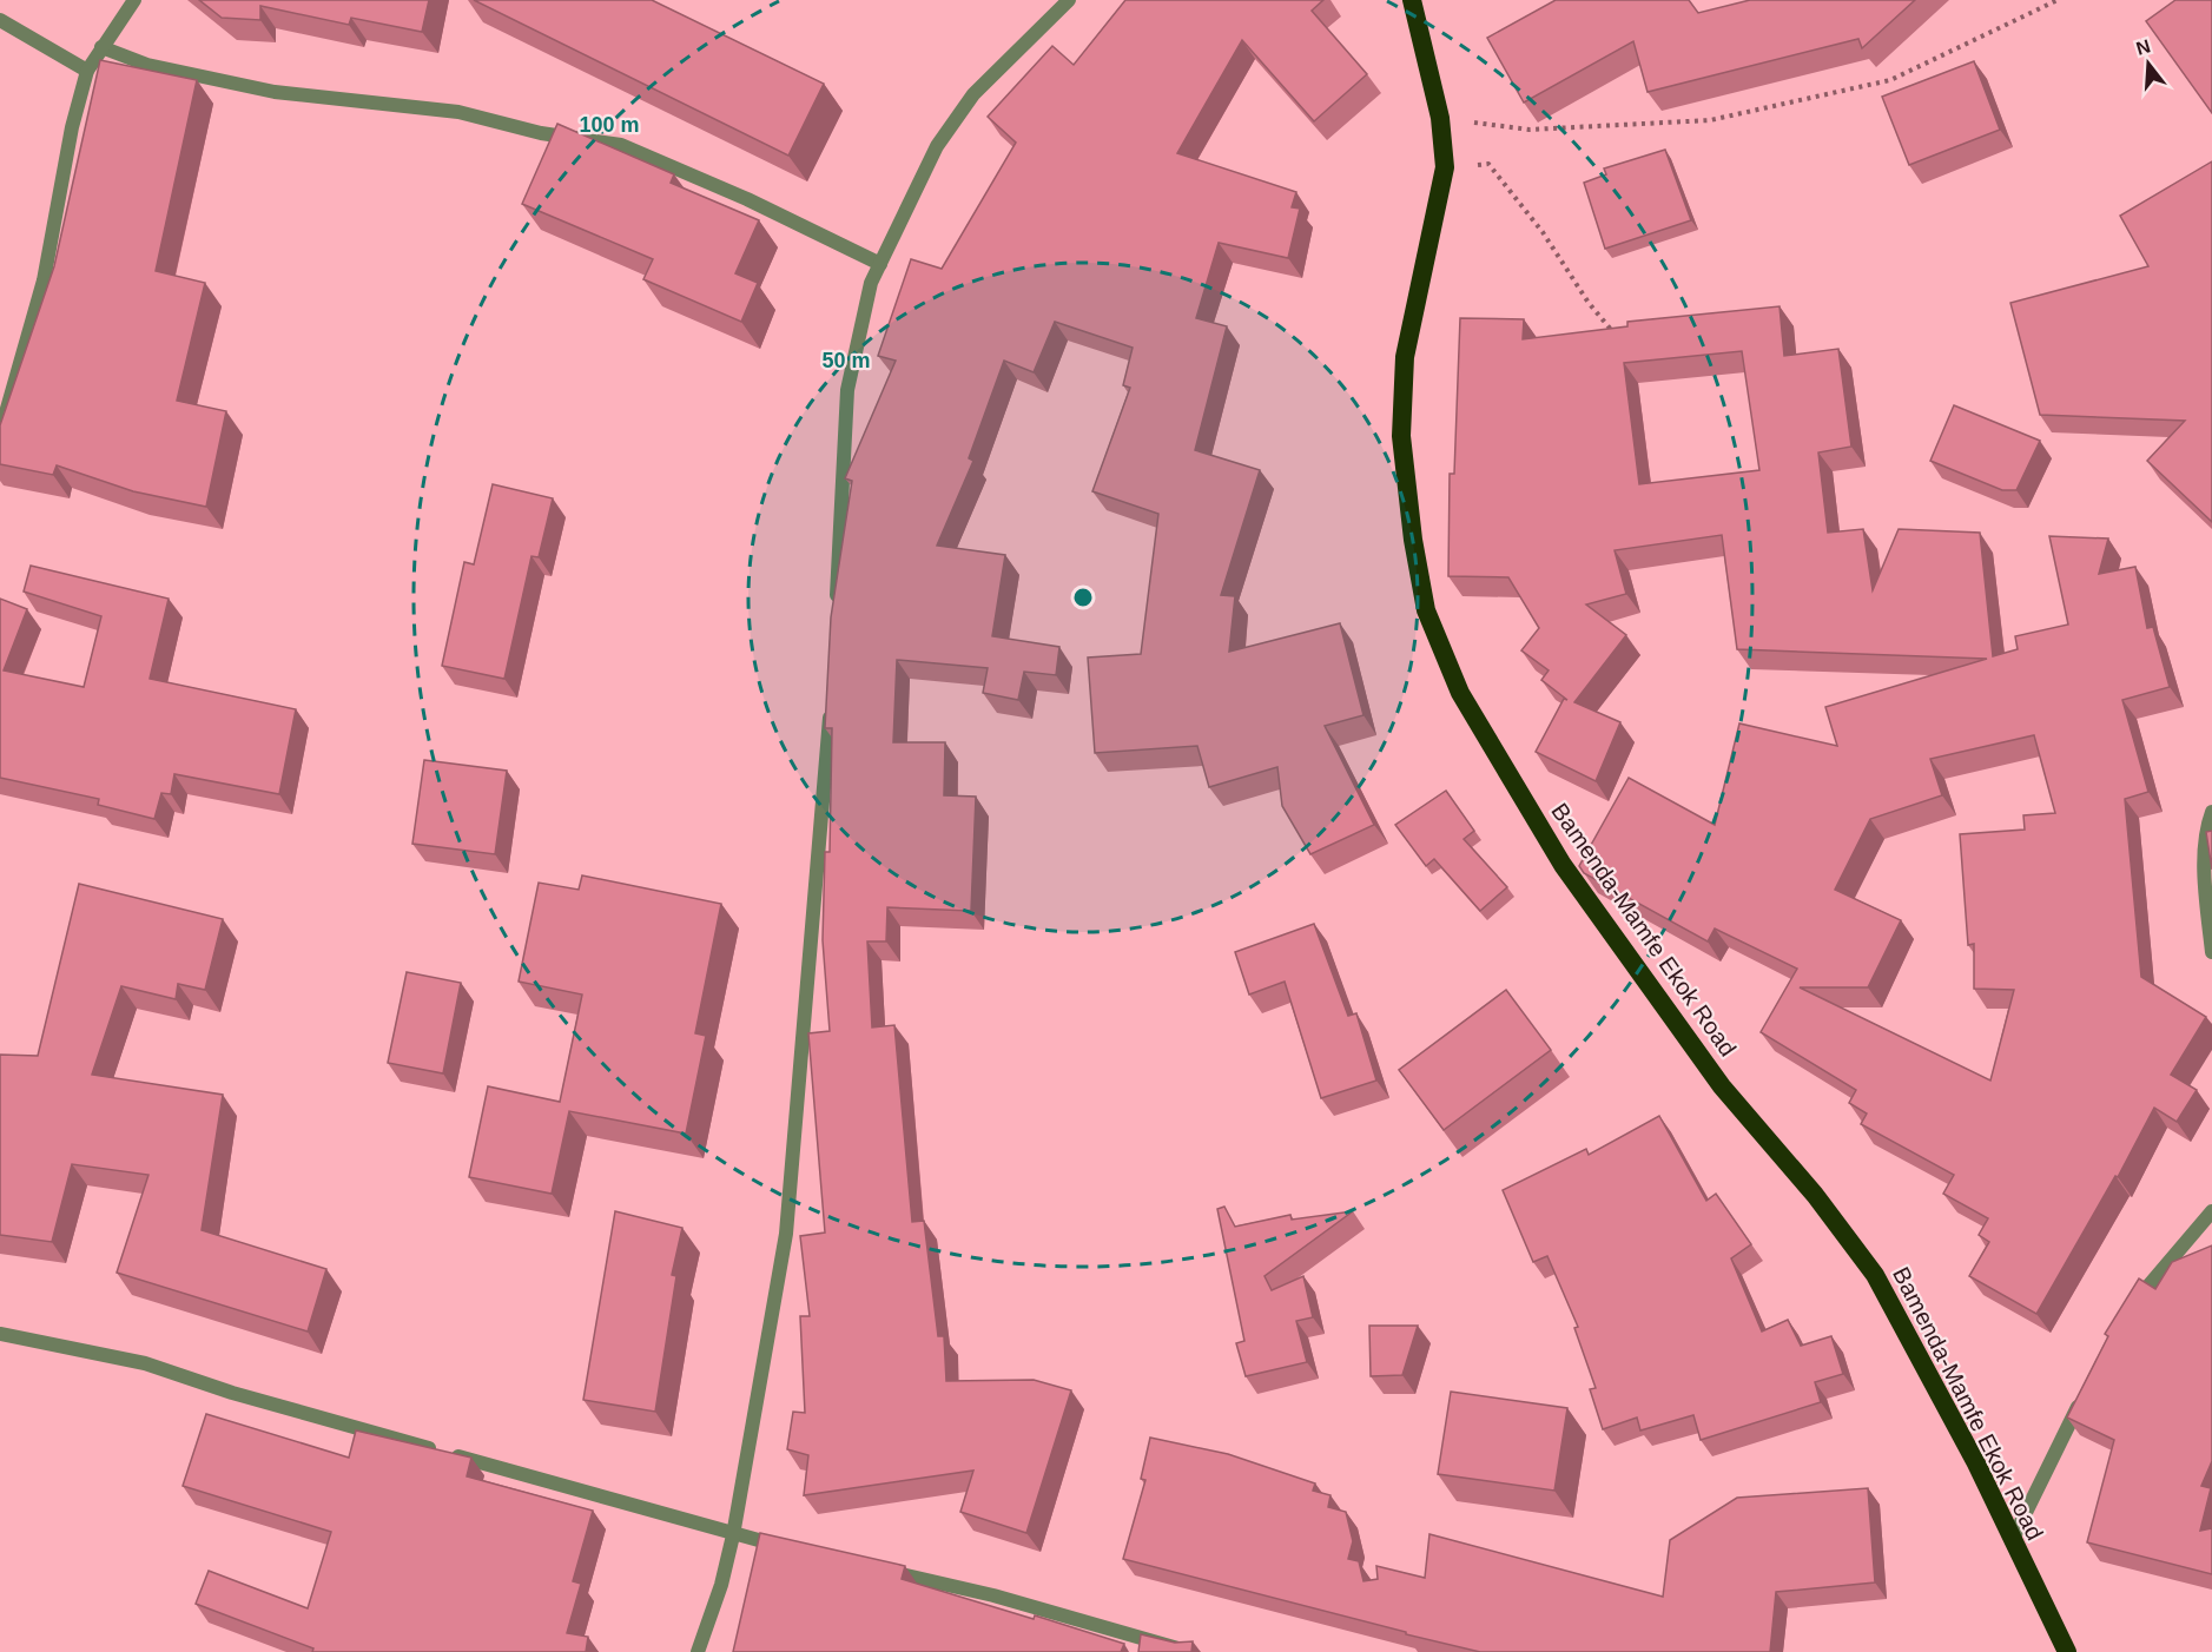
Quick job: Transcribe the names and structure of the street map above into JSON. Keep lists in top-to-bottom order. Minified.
{"streets":{"highway":["Bamenda-Mamfe Ekok Road"]},"north":"top","rings":["100 m","50 m"]}
